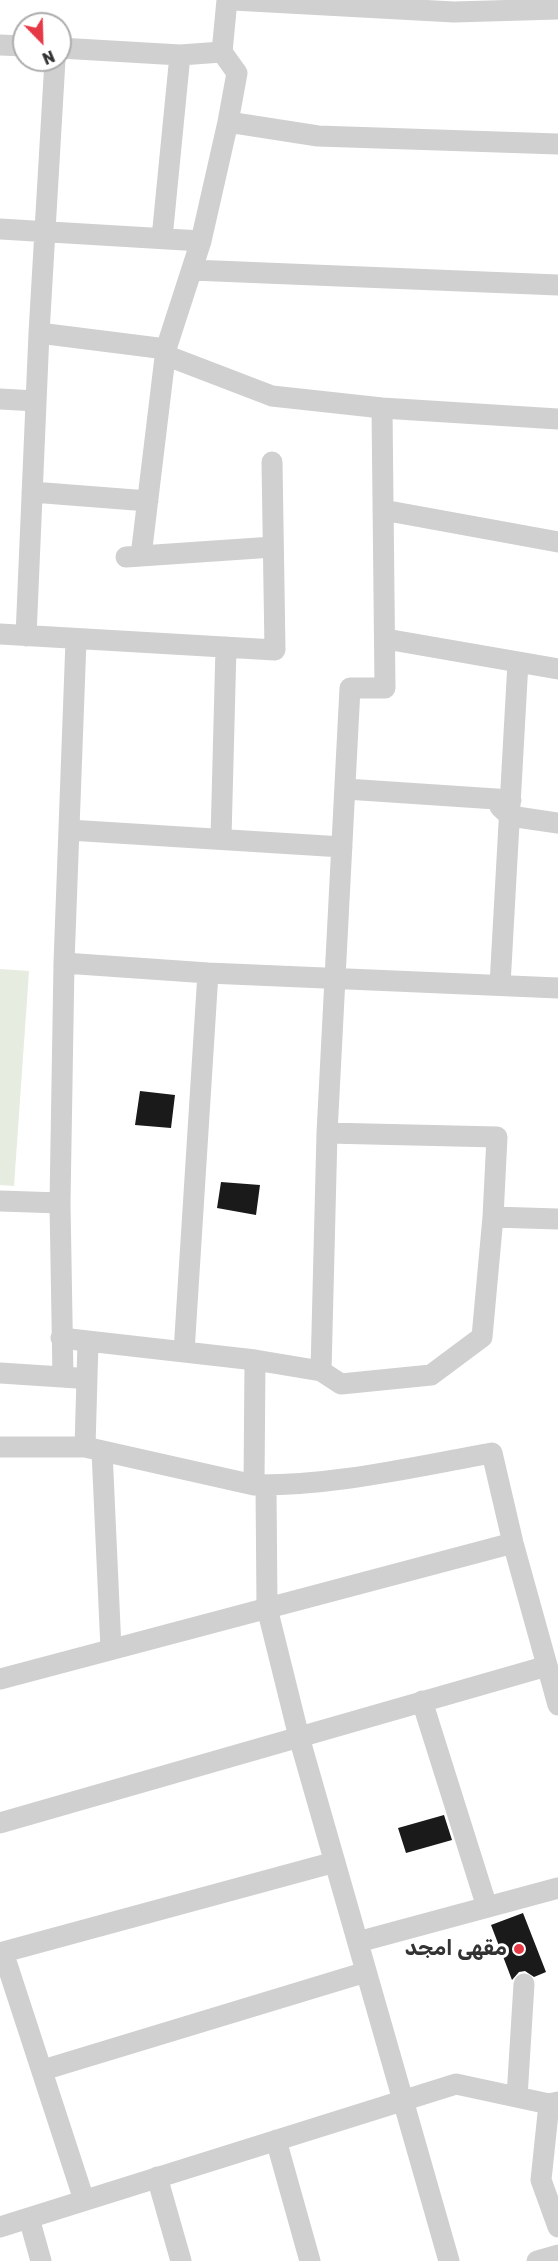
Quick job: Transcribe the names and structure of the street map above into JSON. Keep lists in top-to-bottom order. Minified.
{"places":["مقهى امجد"],"north":"bottom right"}
